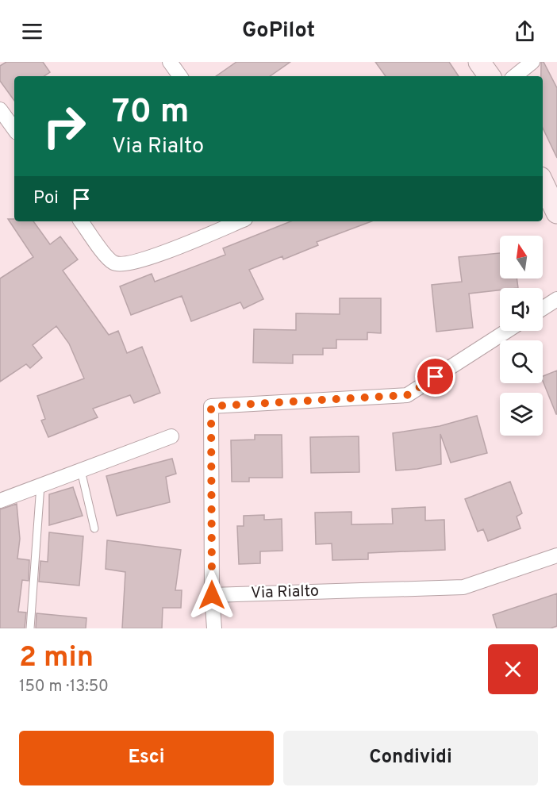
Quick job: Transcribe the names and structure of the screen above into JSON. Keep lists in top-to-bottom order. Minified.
{"streets":{"street":["Via Rialto"]},"north":"top","page":{"header":"GoPilot","turn":["70 m","Via Rialto"],"then":"Poi","heading":["2 min","150 m · 13:50"],"buttons":["Esci","Condividi"]}}
